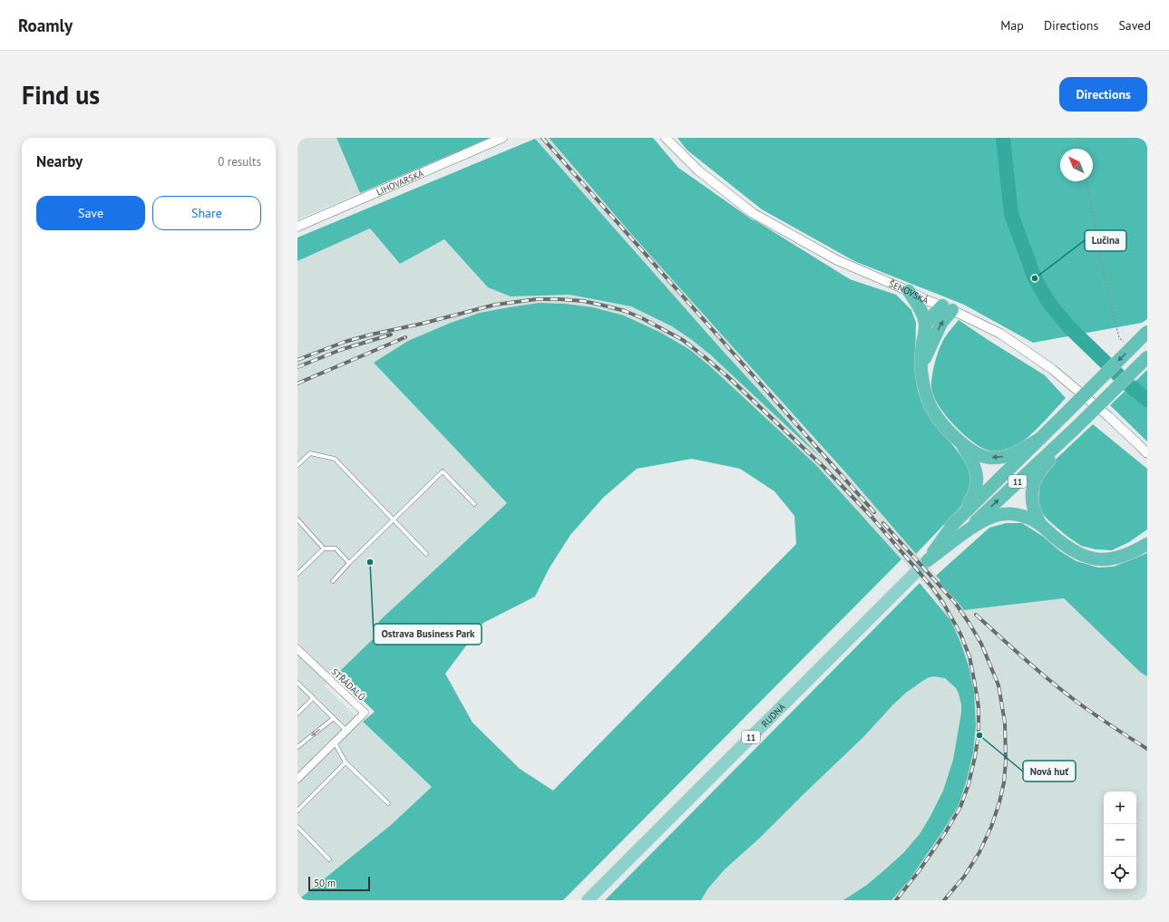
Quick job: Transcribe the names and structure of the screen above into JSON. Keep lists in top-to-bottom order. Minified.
{"streets":{"highway":["11"],"main road":["RUDNÁ"],"street":["LIHOVARSKÁ","ŠENOVSKÁ","STŘÁDALŮ"]},"crossings":[["11","RUDNÁ"]],"places":["Lučina","Ostrava Business Park","Nová huť"],"scale_bar":"50 m","north":"top left","page":{"header":"Roamly","nav":["Map","Directions","Saved"],"buttons":["Directions",["Save","Share"]],"title":"Find us","heading":["Nearby","0 results"],"map_buttons":["+","−"],"scale":"50 m"}}
